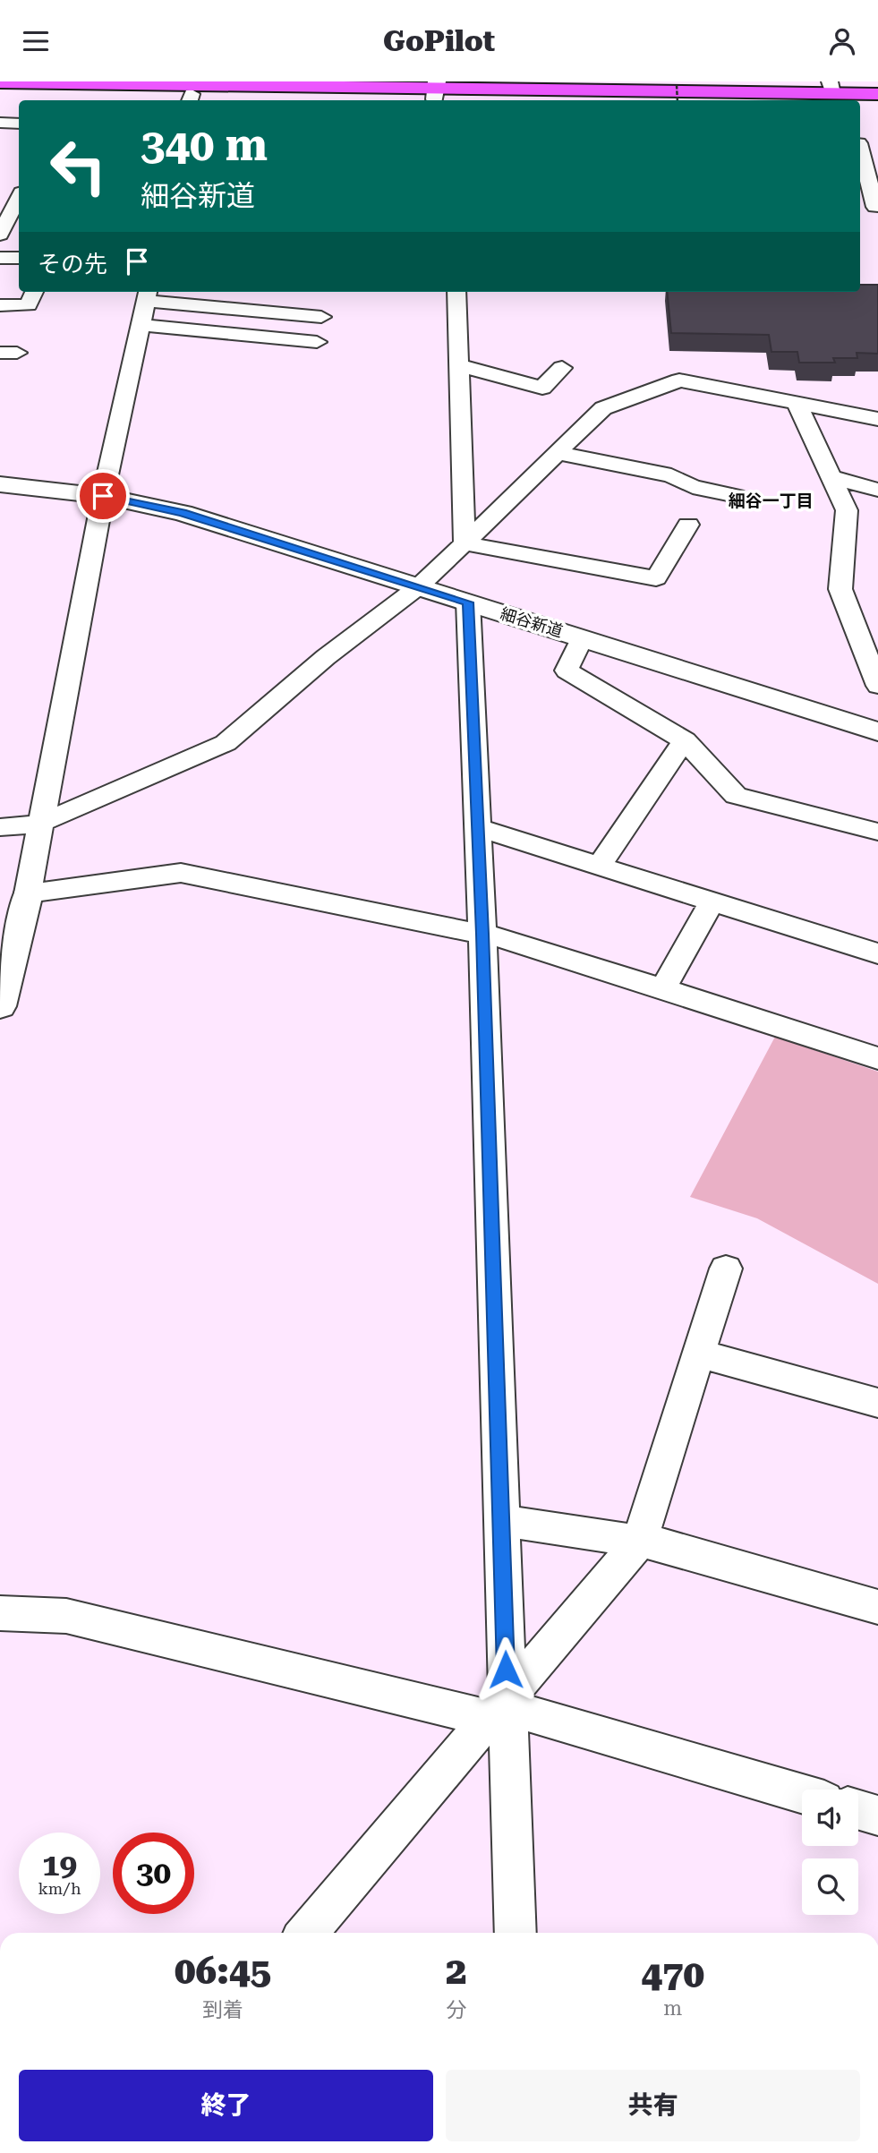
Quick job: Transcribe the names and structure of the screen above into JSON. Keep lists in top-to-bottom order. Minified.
{"streets":{"street":["細谷新道"]},"districts":["細谷一丁目"],"page":{"header":"GoPilot","turn":["340 m","細谷新道"],"then":"その先","speed":"19 km/h","limit":"30","eta":["06:45","到着","2","分","470","m"],"buttons":["終了","共有"]}}
